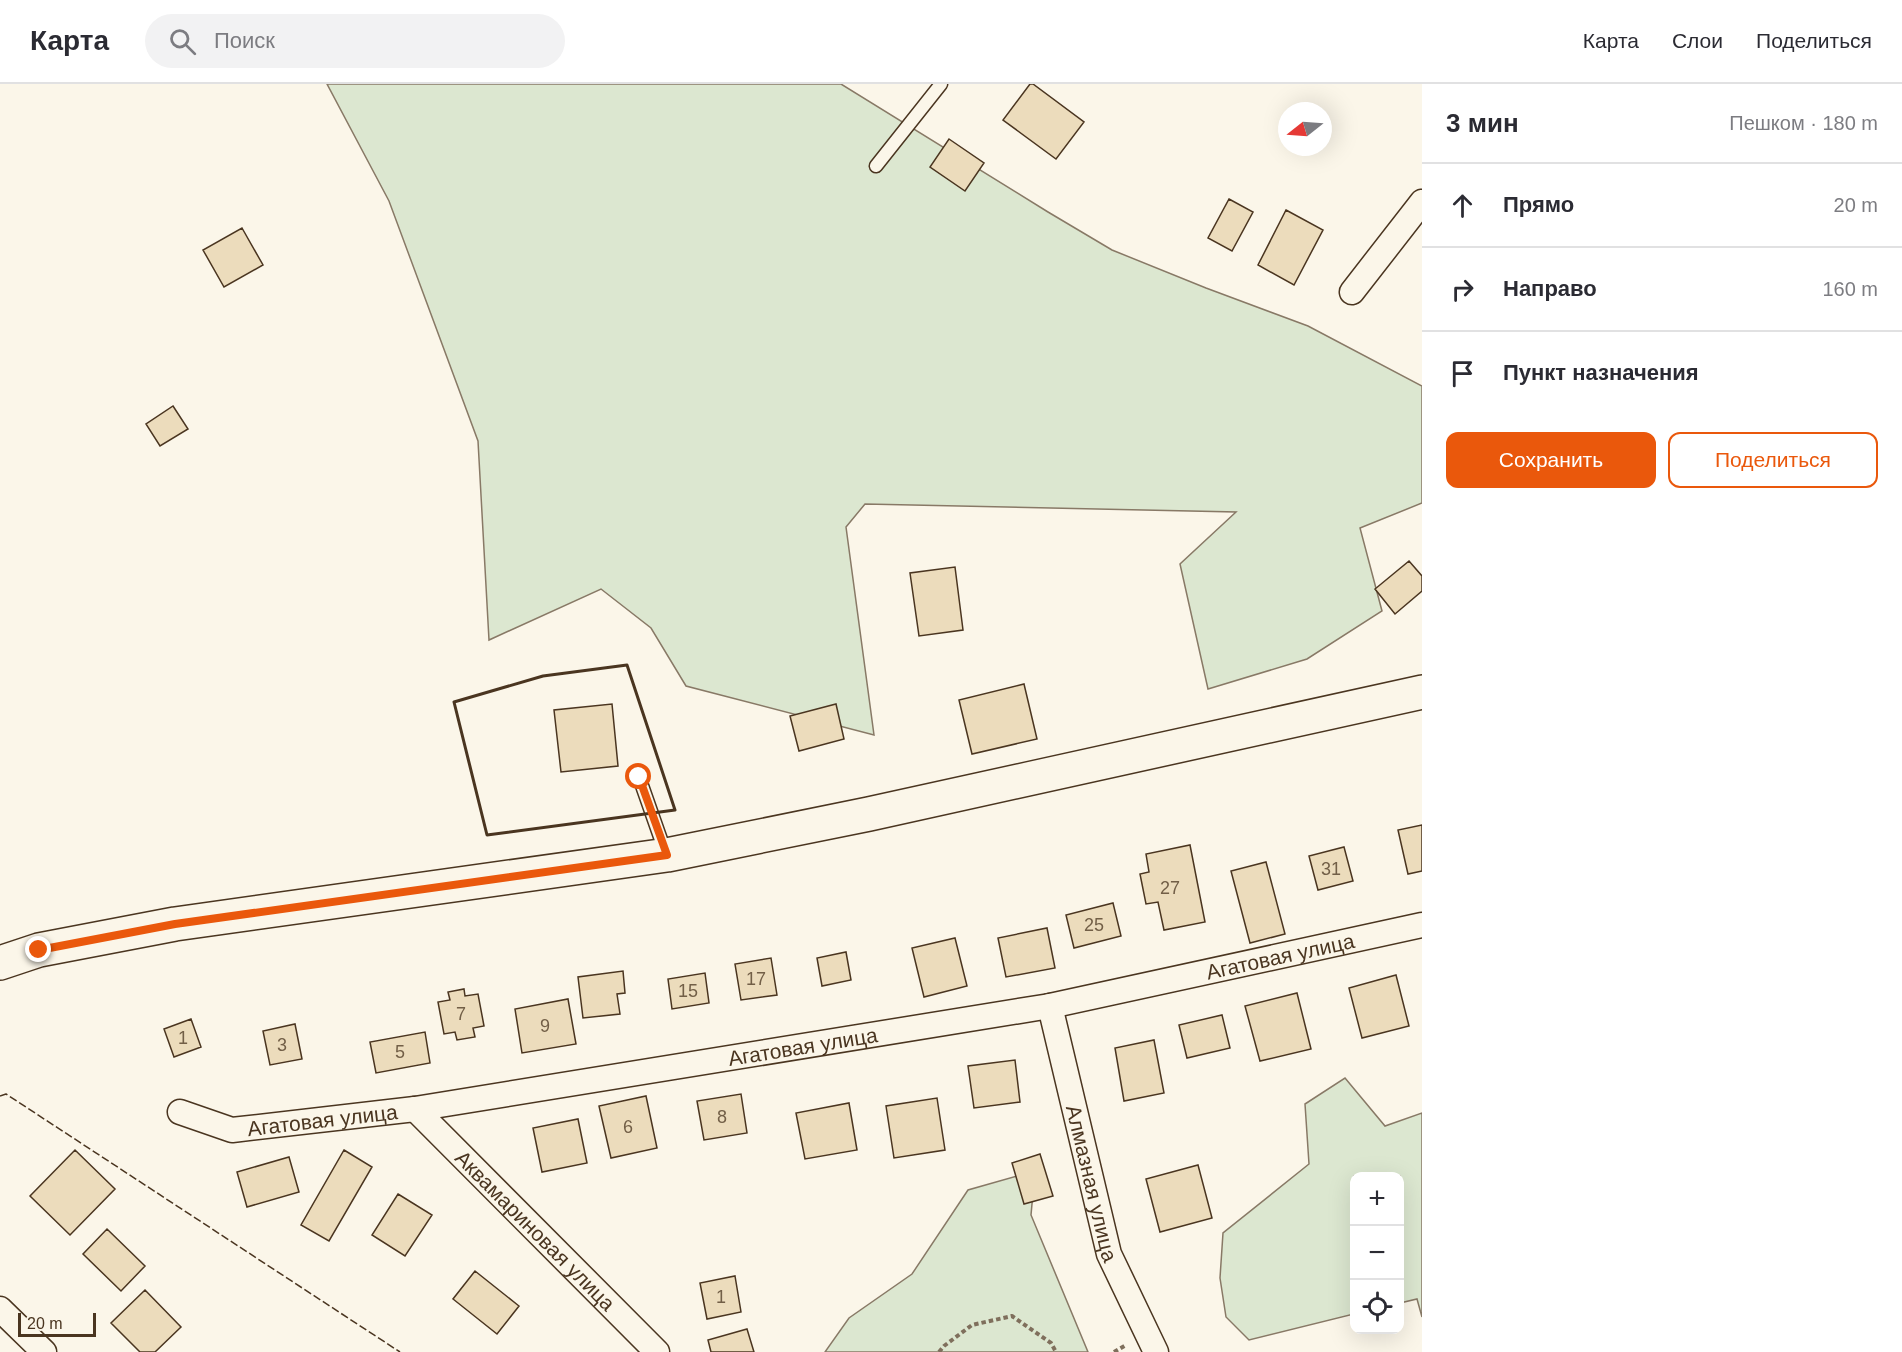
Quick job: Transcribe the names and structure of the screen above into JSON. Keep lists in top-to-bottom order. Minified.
{"streets":{"street":["Агатовая улица","Алмазная улица","Аквамариновая улица"]},"crossings":[["Агатовая улица","Алмазная улица"],["Агатовая улица","Аквамариновая улица"]],"house_numbers":["31","27","25","17","15","7","9","1","3","5","8","6","1"],"scale_bar":"20 m","north":"left","page":{"header":"Карта","search":"Поиск","nav":["Карта","Слои","Поделиться"],"heading":["3 мин","Пешком · 180 m"],"list":[["Прямо","20 m"],["Направо","160 m"],"Пункт назначения"],"buttons":["Сохранить","Поделиться"],"map_buttons":["+","−"],"scale":"20 m"}}
